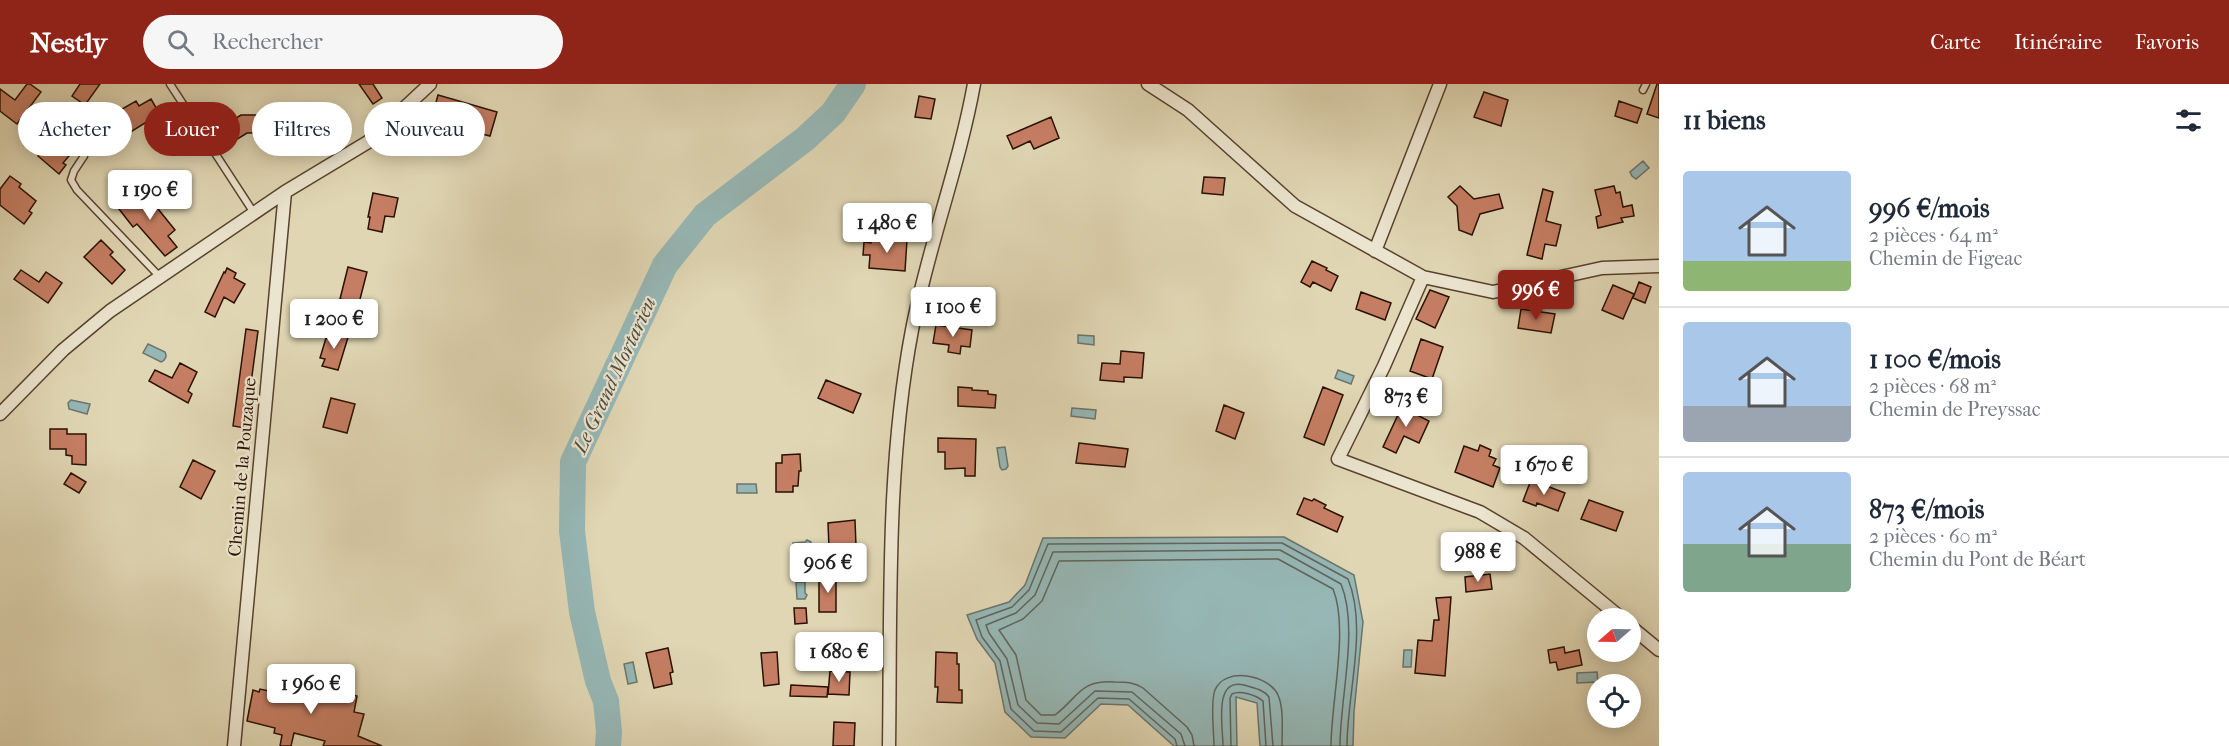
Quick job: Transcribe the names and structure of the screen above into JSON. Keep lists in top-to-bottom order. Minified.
{"streets":{"street":["Chemin de la Pouzaque"]},"water":["Le Grand Mortarieu"],"north":"left","page":{"header":"Nestly","search":"Rechercher","nav":["Carte","Itinéraire","Favoris"],"heading":"11 biens","chip":["Acheter","Louer","Filtres","Nouveau"],"list":[{"name":"996 €/mois","note":"2 pièces · 64 m² · Chemin de Figeac"},{"name":"1 100 €/mois","note":"2 pièces · 68 m² · Chemin de Preyssac"},{"name":"873 €/mois","note":"2 pièces · 60 m² · Chemin du Pont de Béart"}],"price":["1 190 €","1 480 €","996 €","1 100 €","1 200 €","873 €","1 670 €","988 €","906 €","1 680 €","1 960 €"]}}
